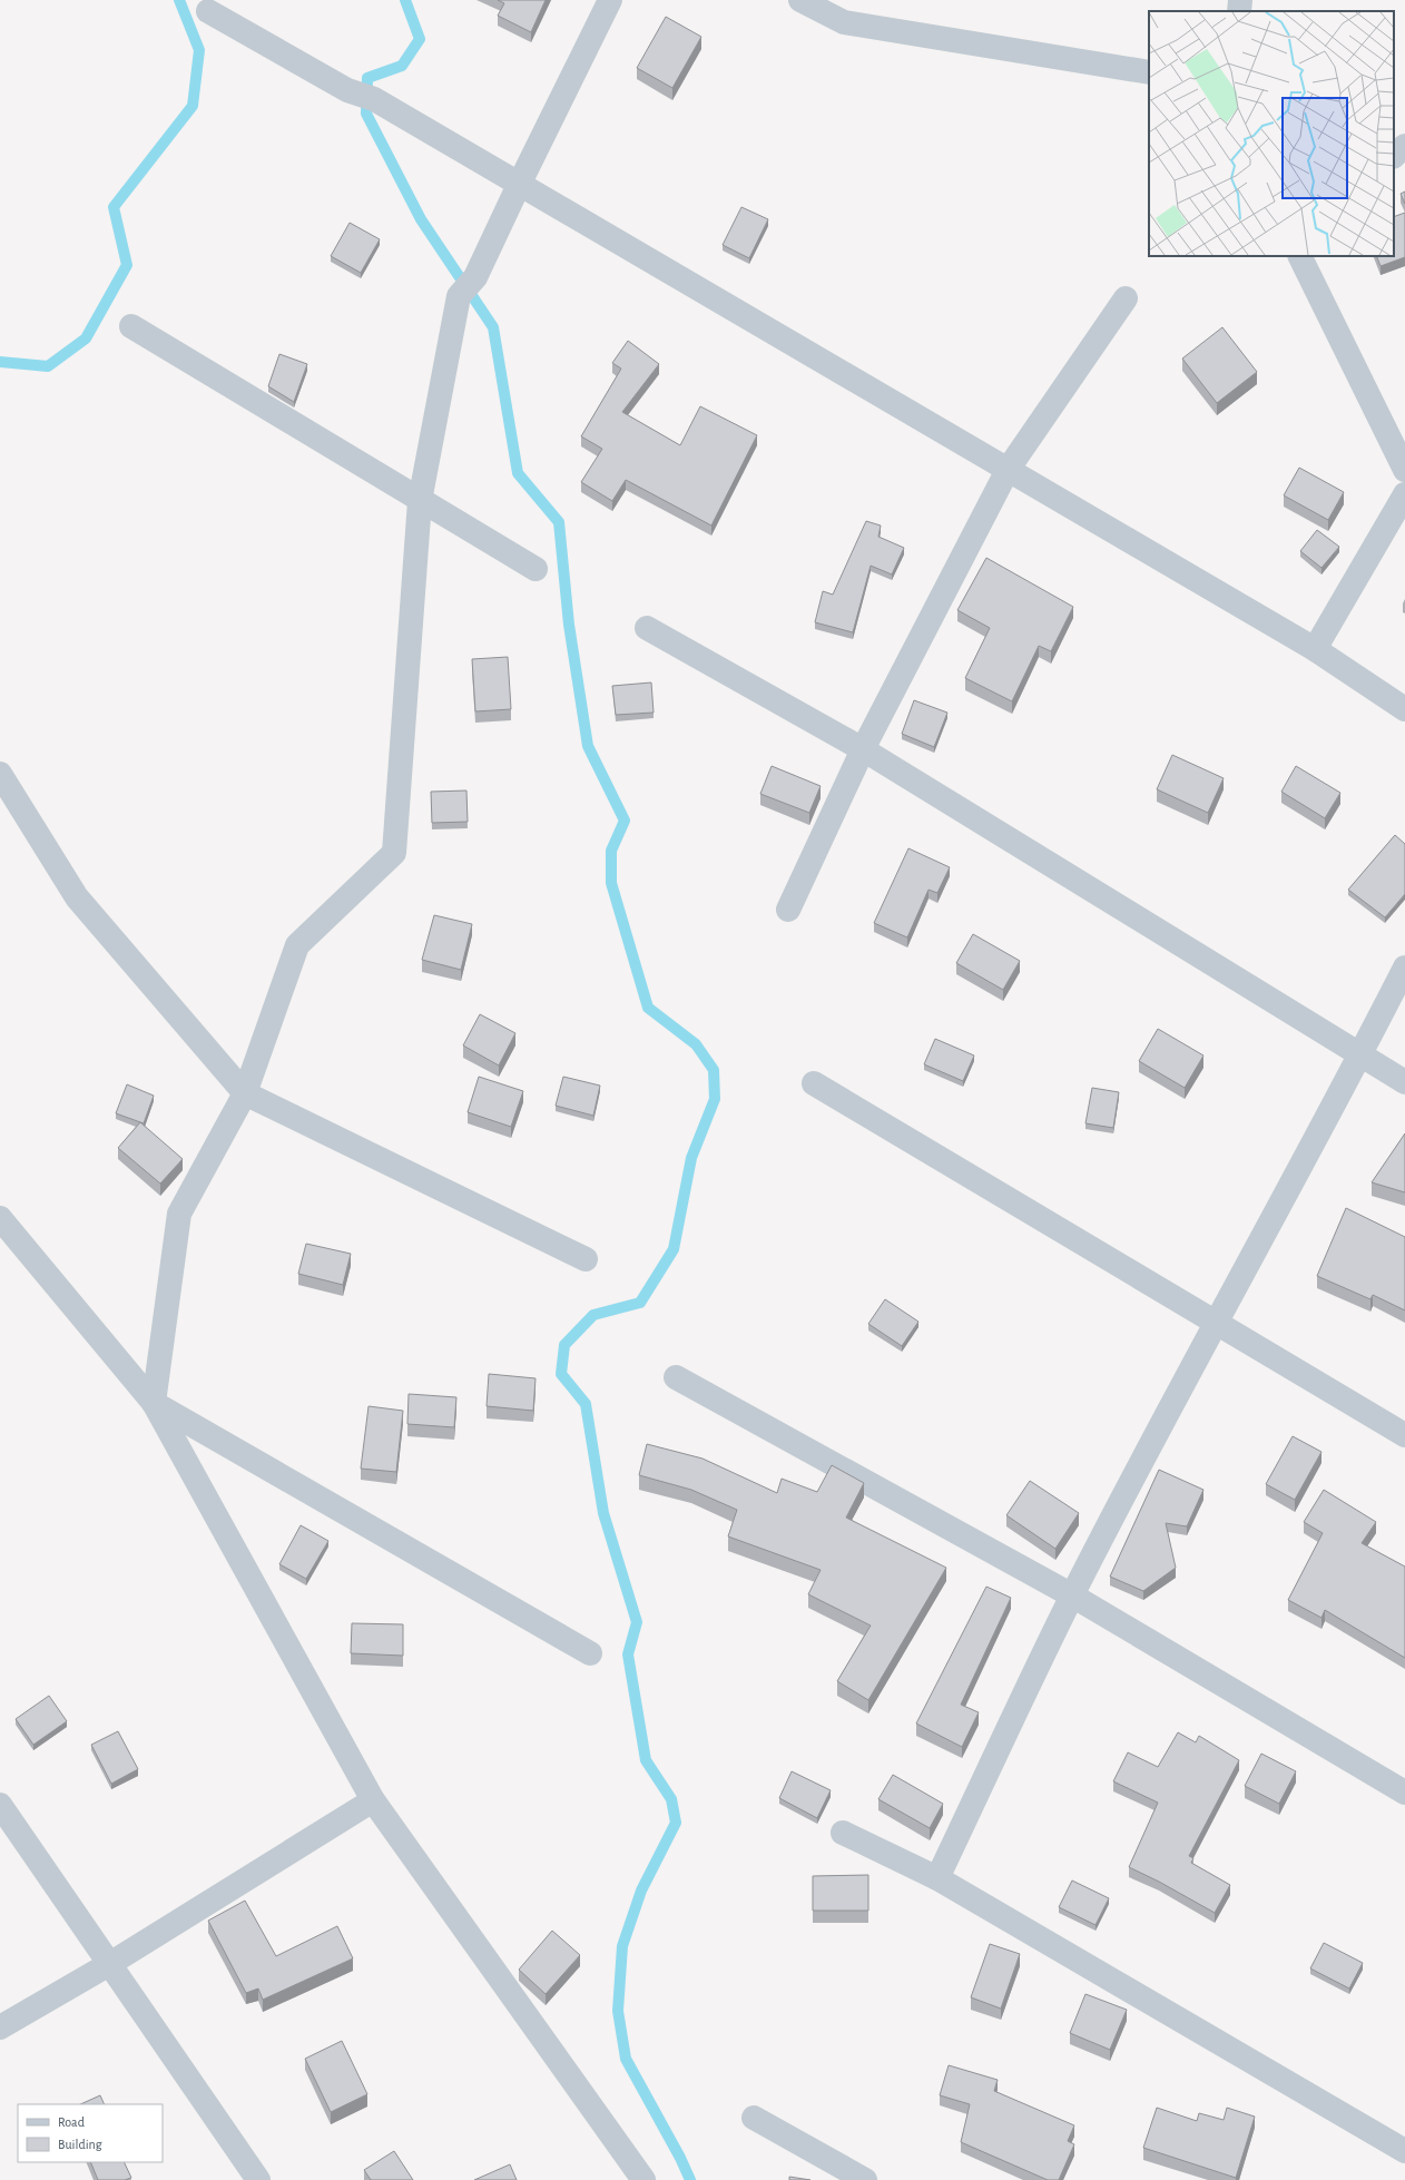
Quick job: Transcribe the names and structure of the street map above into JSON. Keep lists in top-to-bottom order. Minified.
{"legend":["Road","Building"]}
